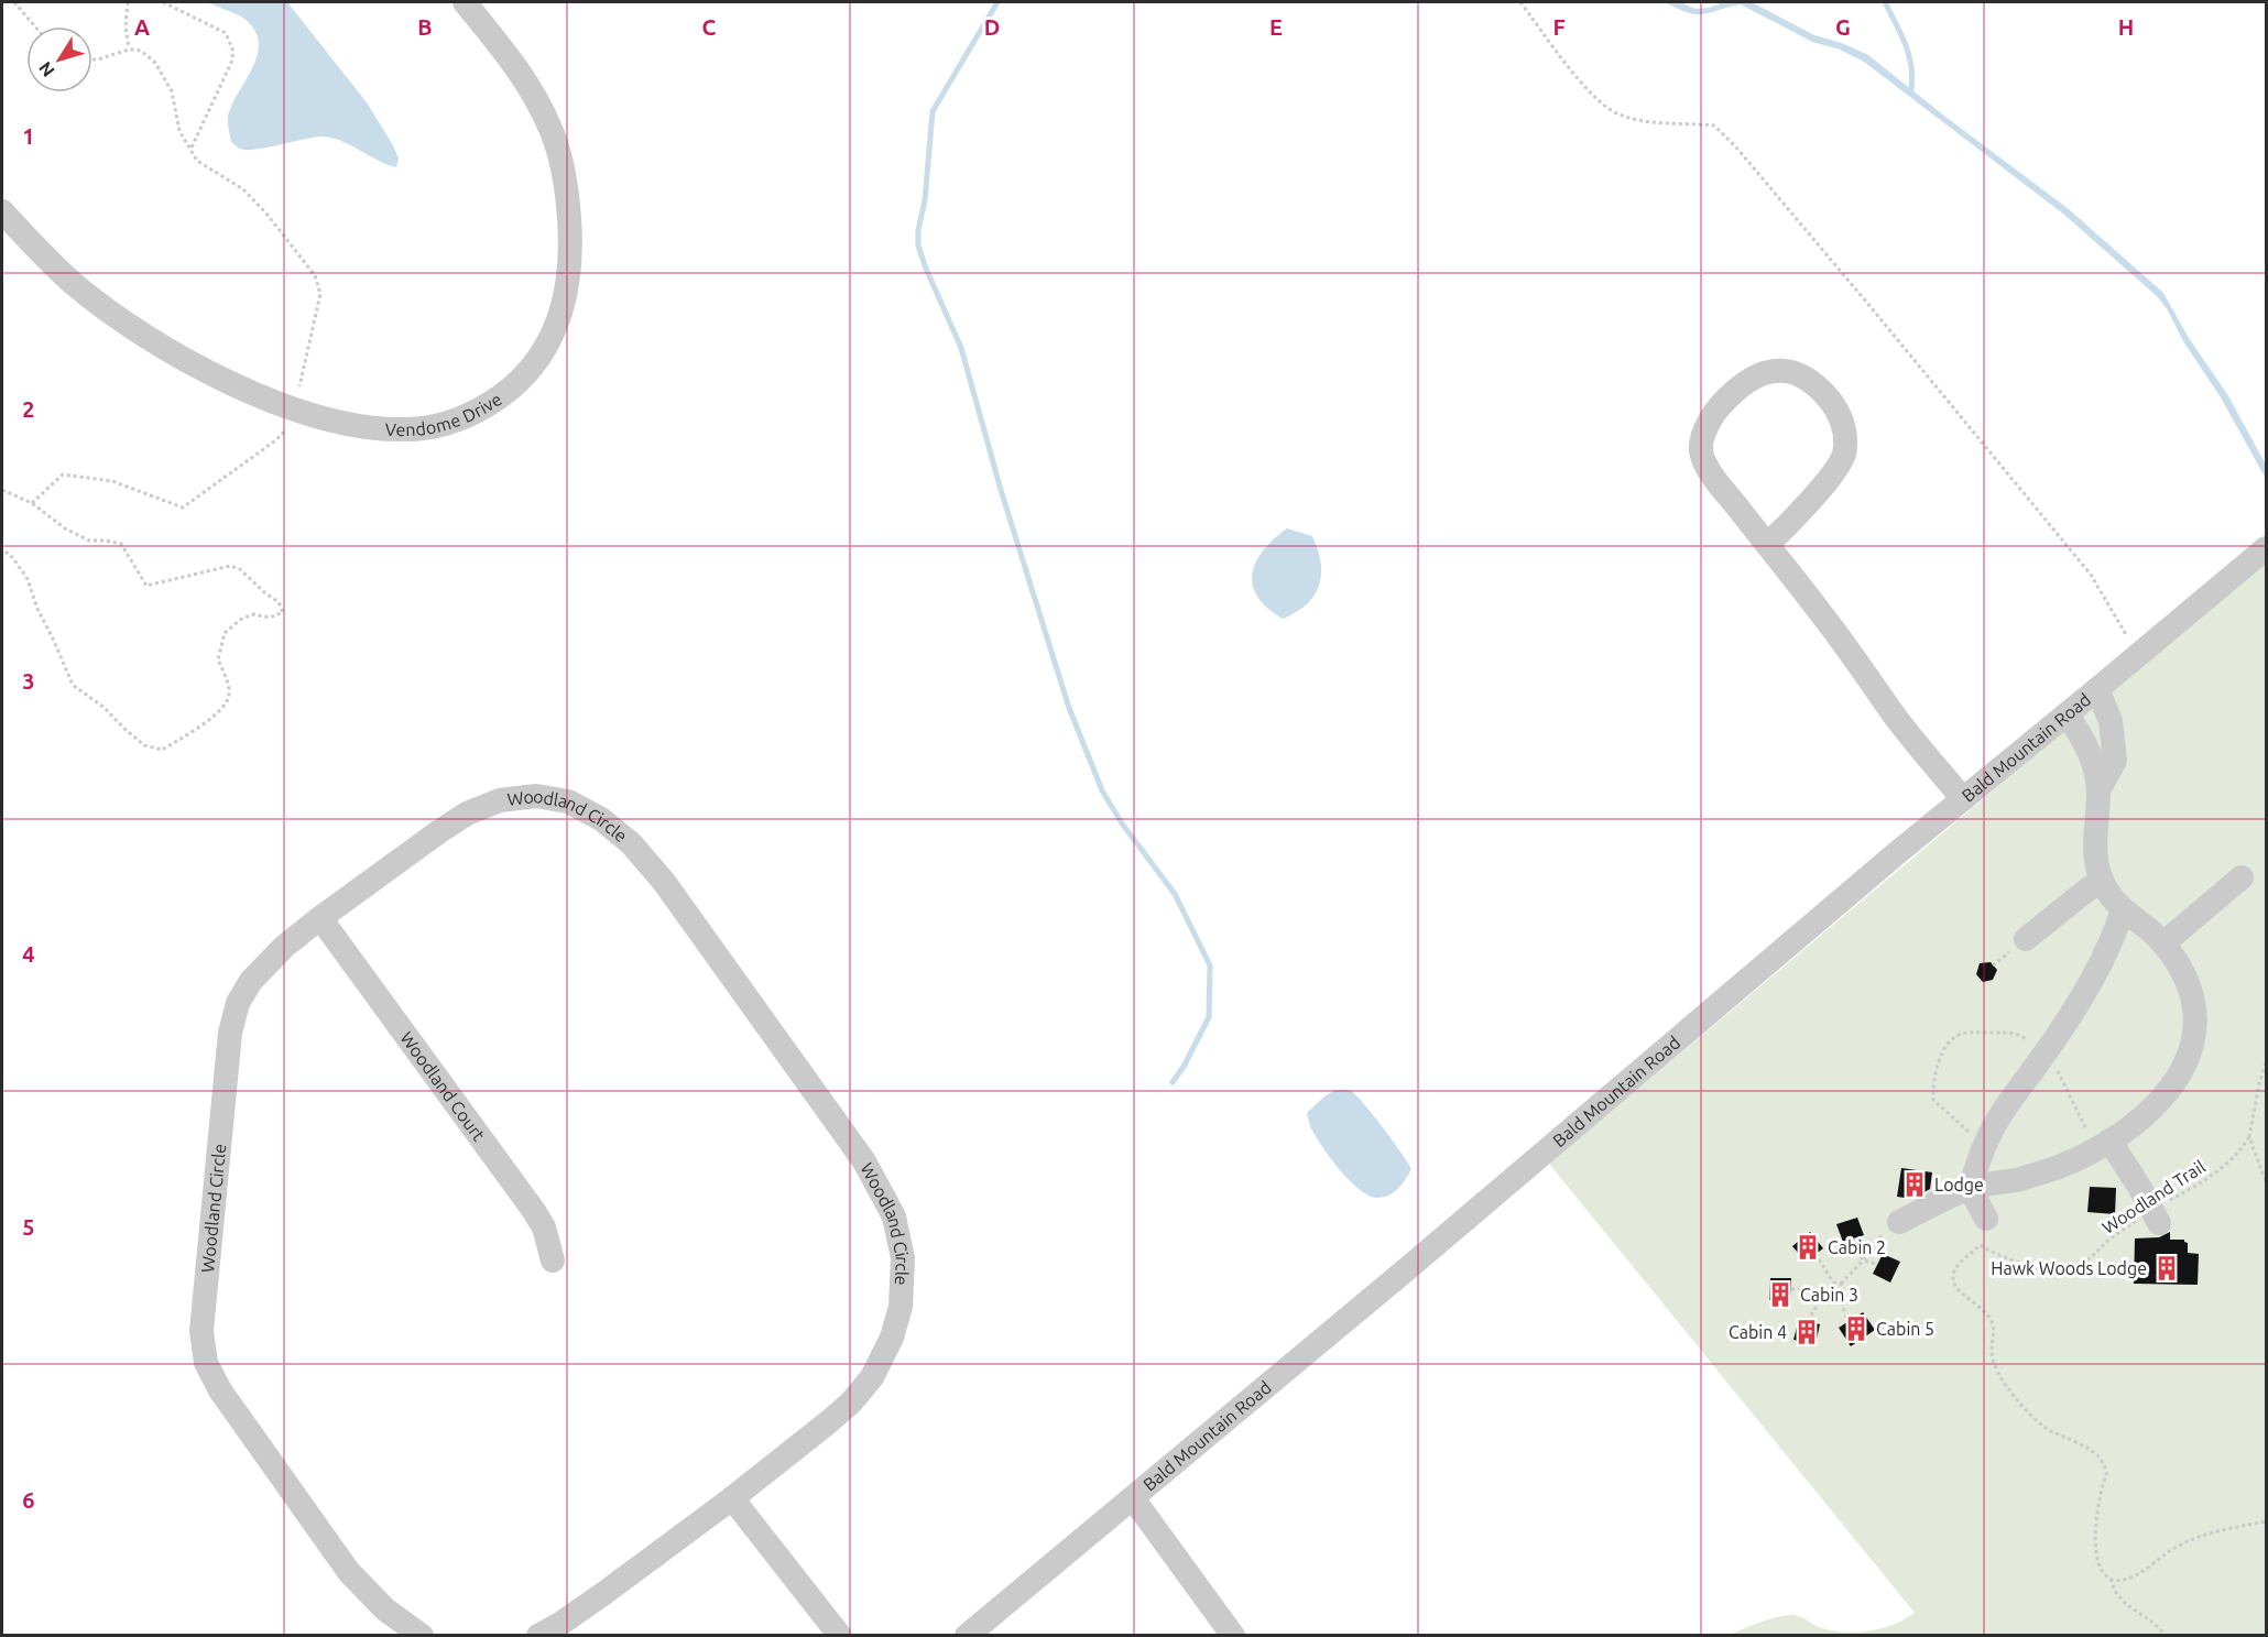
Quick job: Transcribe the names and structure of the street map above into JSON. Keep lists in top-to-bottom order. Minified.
{"streets":{"street":["Vendome Drive","Bald Mountain Road","Woodland Circle","Woodland Court"],"path":["Woodland Trail"]},"crossings":[["Woodland Circle","Woodland Court"]],"places":{"building":["Lodge","Cabin 2","Hawk Woods Lodge","Cabin 3","Cabin 5","Cabin 4"]},"north":"bottom left","grid":{"columns":["A","B","C","D","E","F","G","H"],"rows":["1","2","3","4","5","6"]}}
